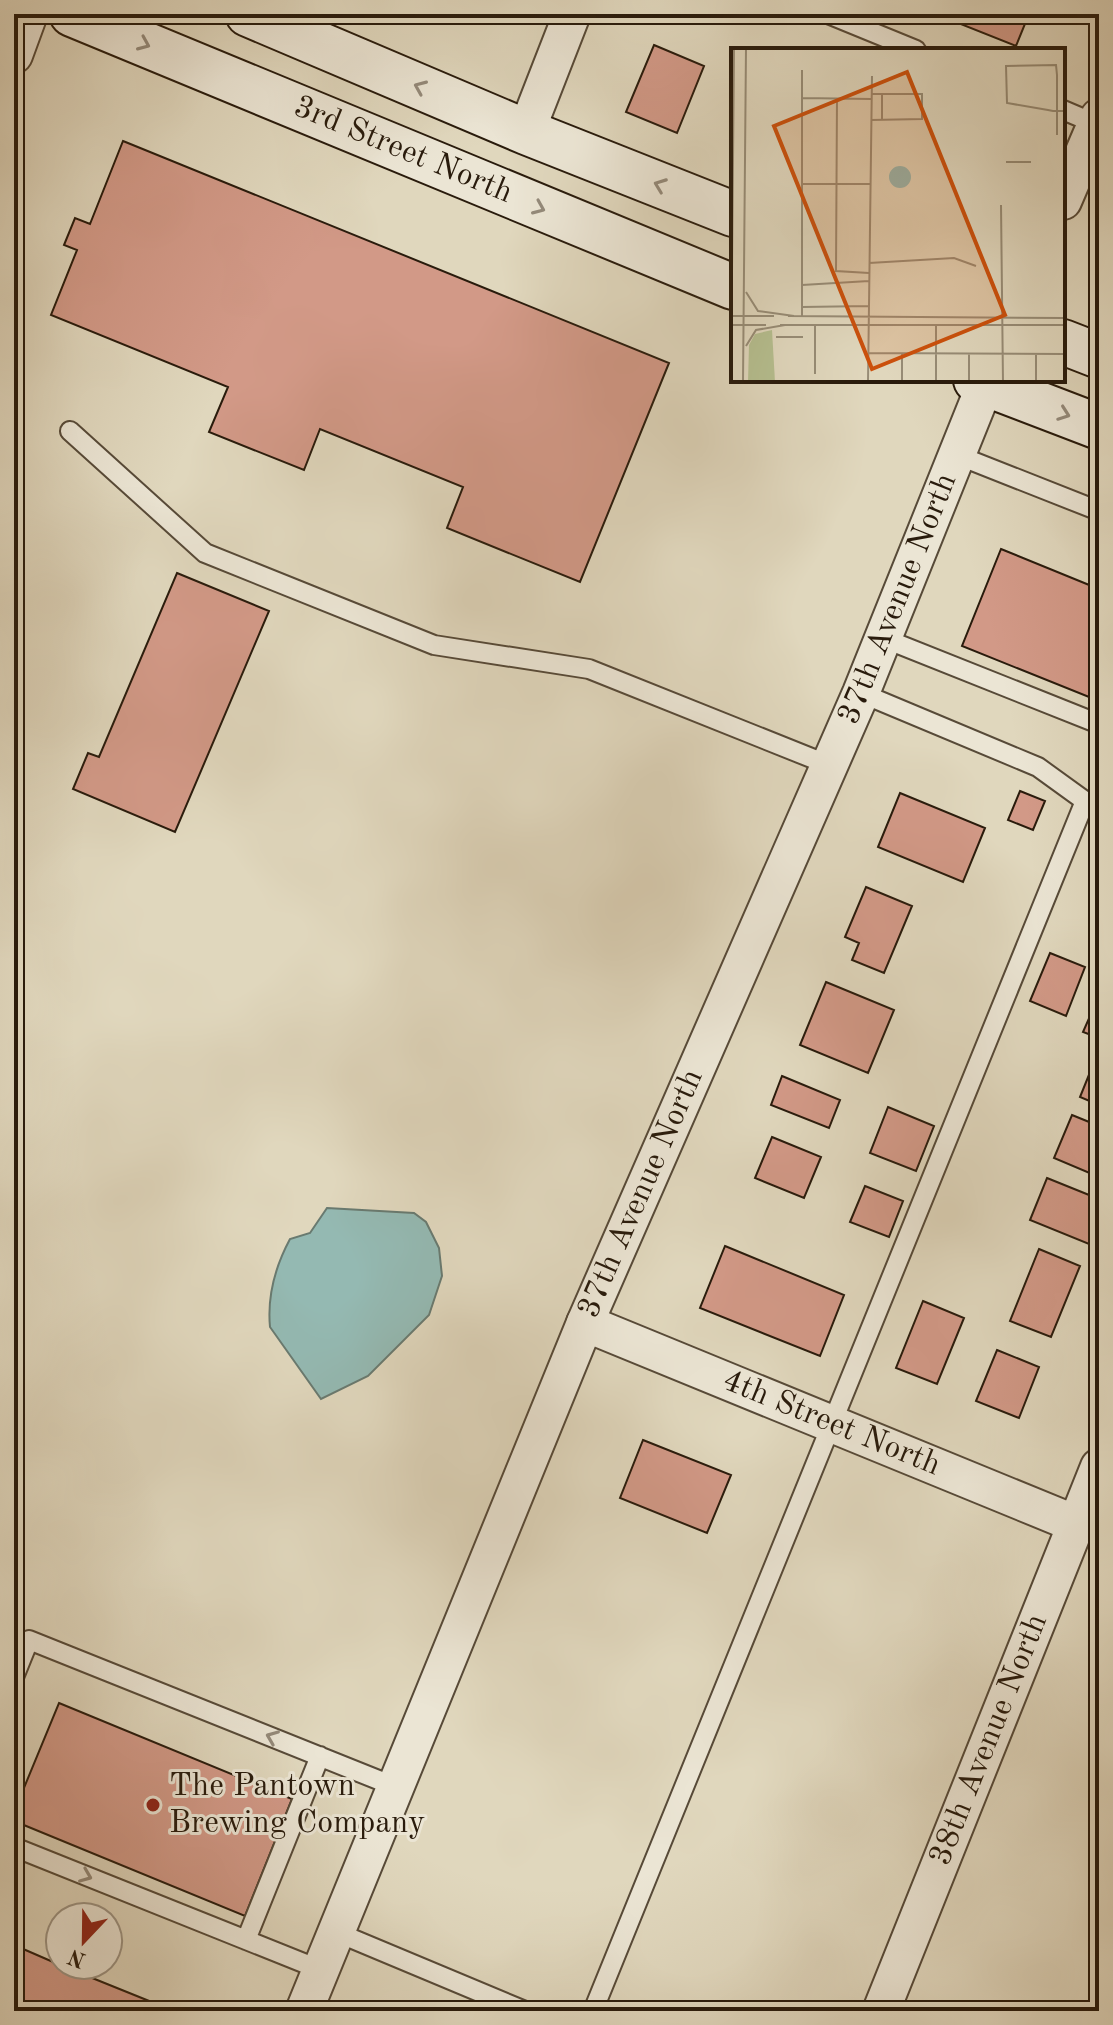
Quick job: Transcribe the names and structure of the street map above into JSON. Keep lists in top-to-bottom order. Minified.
{"streets":{"main road":["3rd Street North"],"street":["37th Avenue North","4th Street North","38th Avenue North"]},"crossings":[["37th Avenue North","4th Street North"],["4th Street North","38th Avenue North"]],"places":["The Pantown Brewing Company"],"north":"bottom"}
